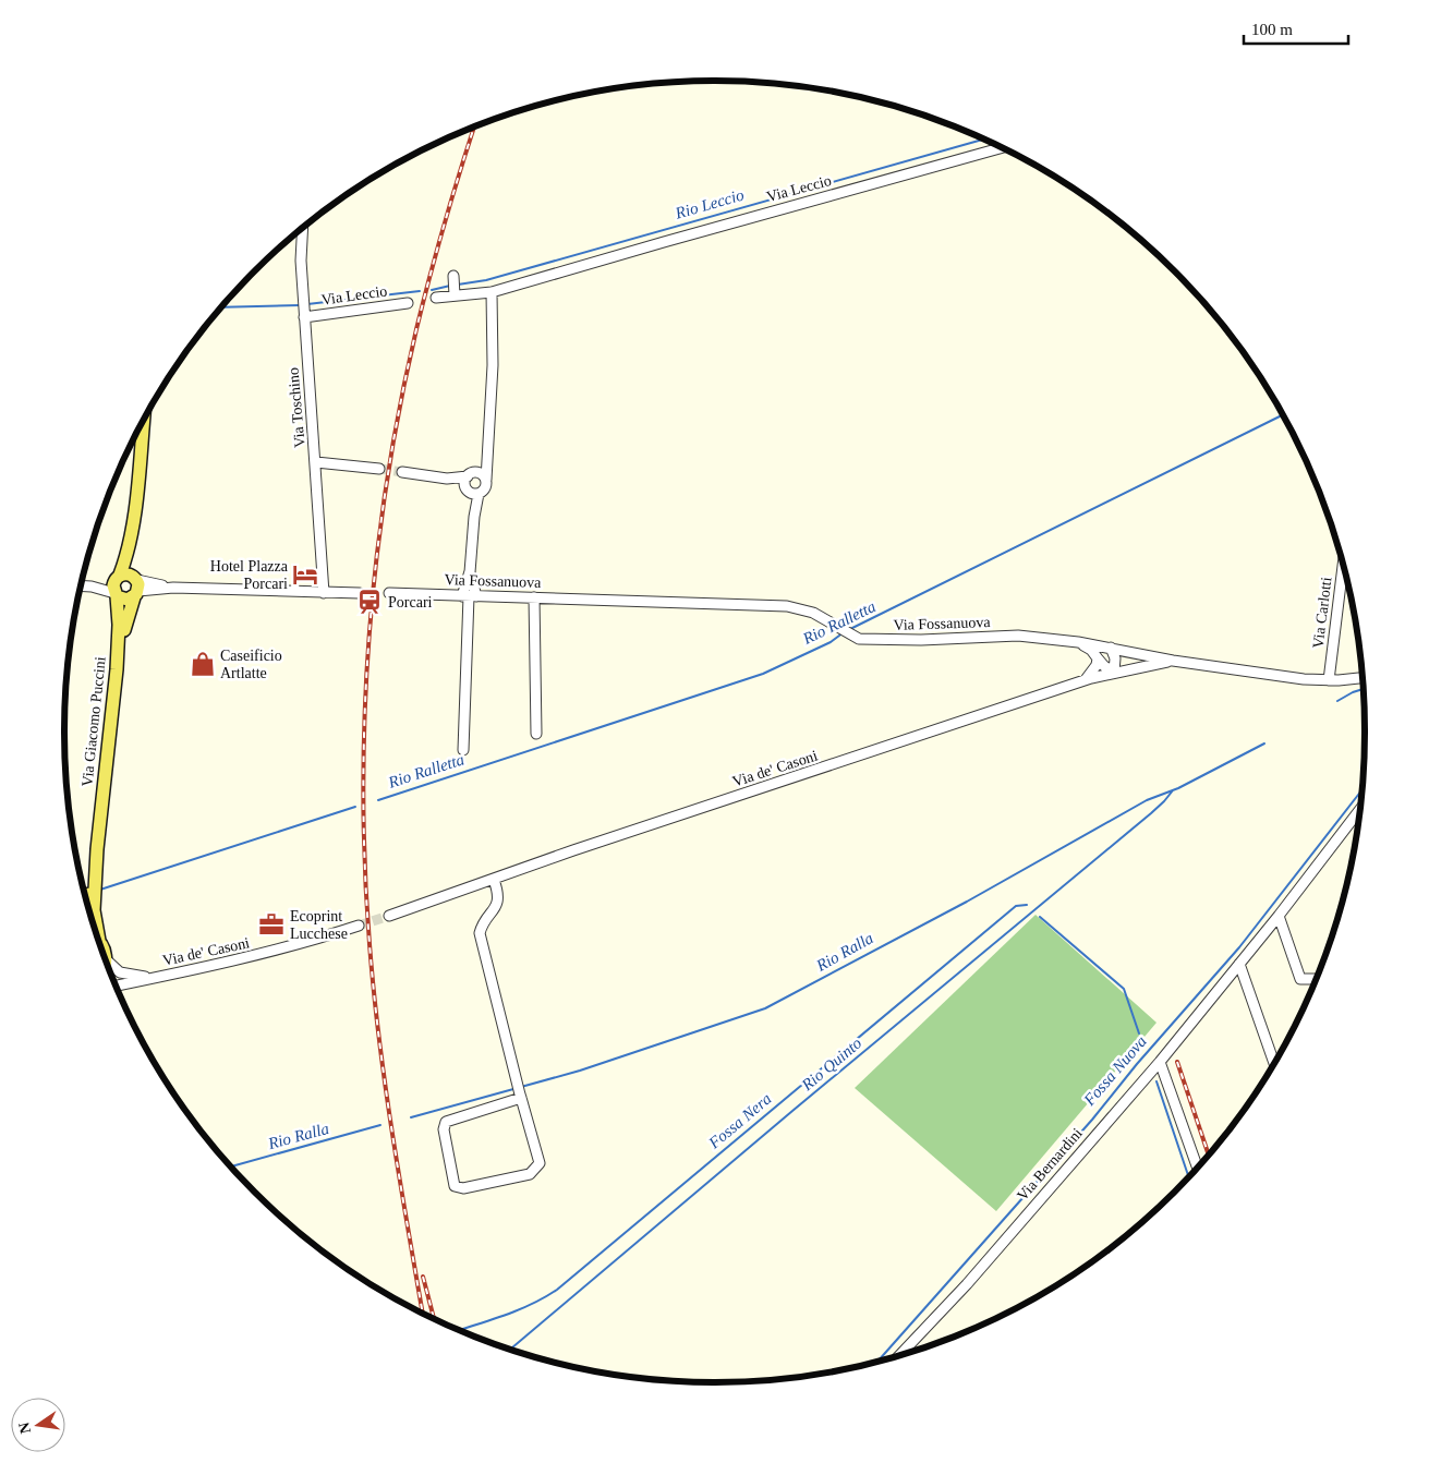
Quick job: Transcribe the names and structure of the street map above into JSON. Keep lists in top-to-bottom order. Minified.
{"streets":{"main road":["Via Giacomo Puccini"],"street":["Via Leccio","Via Toschino","Via Fossanuova","Via Carlotti","Via de' Casoni","Via Bernardini"]},"crossings":[["Via Leccio","Via Toschino"],["Via Fossanuova","Via Carlotti"],["Via Fossanuova","Via de' Casoni"],["Via Giacomo Puccini","Via de' Casoni"]],"water":["Rio Leccio","Rio Ralletta","Rio Ralla","Rio Quinto","Fossa Nuova","Fossa Nera"],"places":{"hotel":["Hotel Plazza Porcari"],"station":["Porcari"],"shop":["Caseificio Artlatte"],"office":["Ecoprint Lucchese"]},"scale_bar":"100 m","north":"left"}
